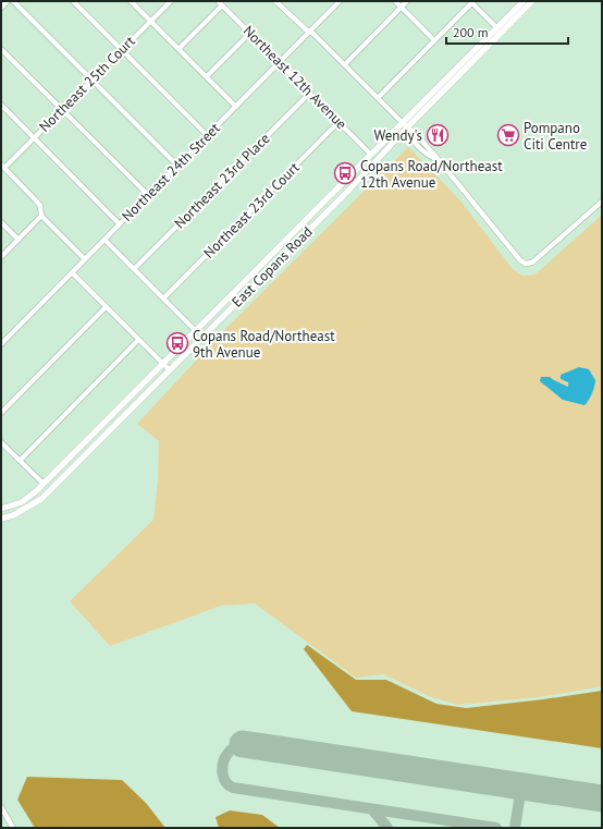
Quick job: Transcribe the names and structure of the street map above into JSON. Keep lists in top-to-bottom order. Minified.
{"streets":{"main road":["East Copans Road"],"street":["Northeast 12th Avenue","Northeast 25th Court","Northeast 24th Street","Northeast 23rd Place","Northeast 23rd Court"]},"crossings":[["Northeast 12th Avenue","Northeast 24th Street"],["Northeast 12th Avenue","Northeast 23rd Place"],["Northeast 12th Avenue","Northeast 23rd Court"],["Northeast 12th Avenue","East Copans Road"]],"places":{"restaurant":["Wendy's"],"supermarket":["Pompano Citi Centre"],"bus stop":["Copans Road/Northeast 12th Avenue","Copans Road/Northeast 9th Avenue"]},"scale_bar":"200 m"}
